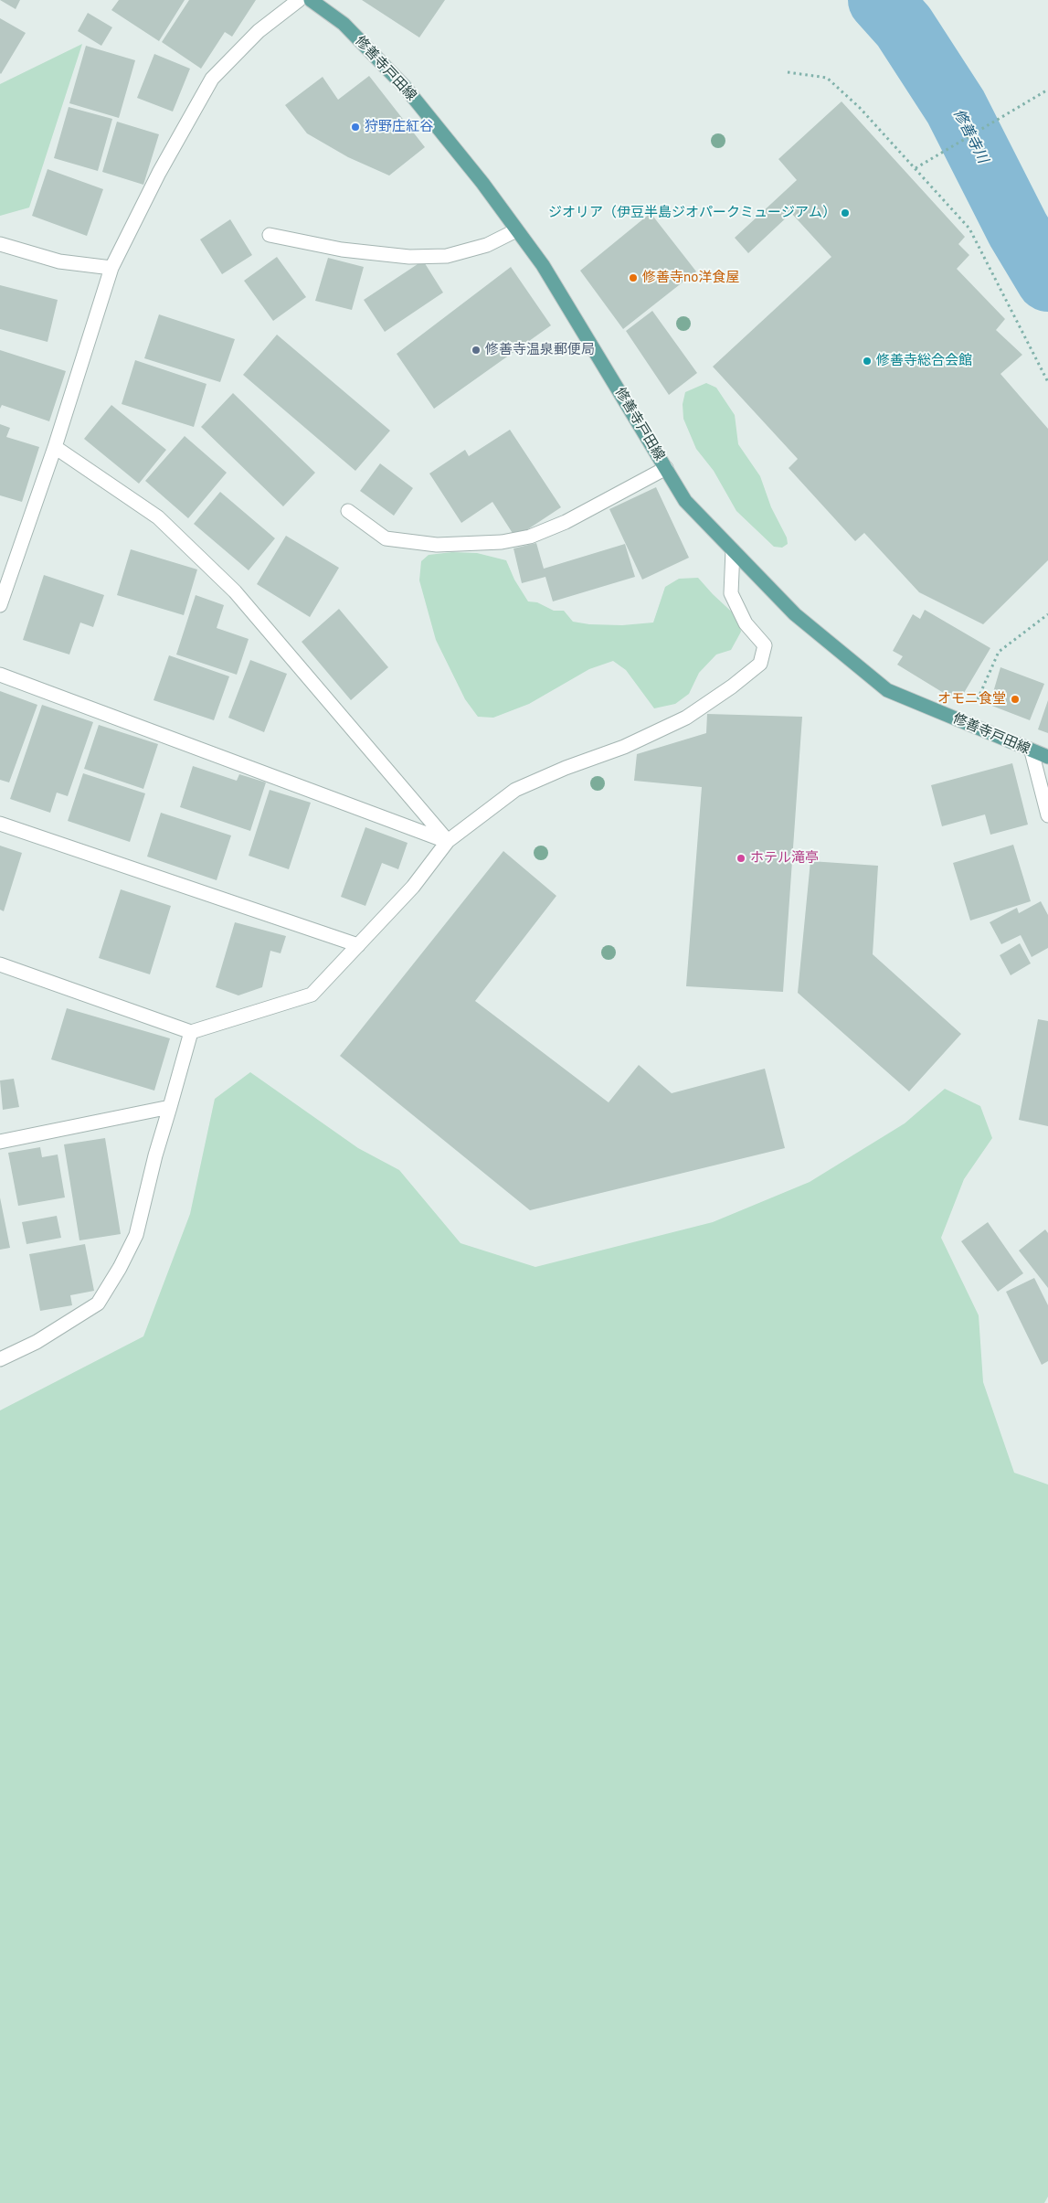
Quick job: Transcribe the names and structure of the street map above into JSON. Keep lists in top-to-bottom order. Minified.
{"streets":{"main road":["修善寺戸田線"]},"water":["修善寺川"],"places":["狩野庄紅谷","ジオリア（伊豆半島ジオパークミュージアム）","修善寺no洋食屋","修善寺温泉郵便局","修善寺総合会館","オモニ食堂","ホテル滝亭"]}
